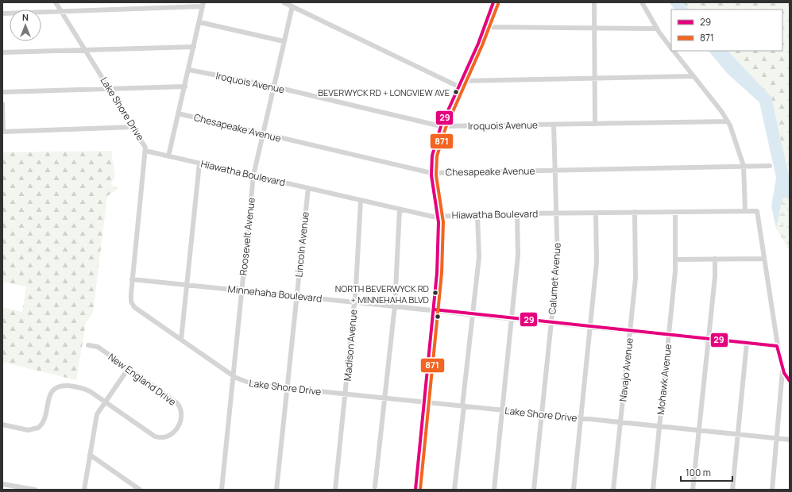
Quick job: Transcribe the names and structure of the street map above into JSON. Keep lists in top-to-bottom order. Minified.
{"streets":{"street":["Iroquois Avenue","Lake Shore Drive","Chesapeake Avenue","Hiawatha Boulevard","Roosevelt Avenue","Lincoln Avenue","Calumet Avenue","Minnehaha Boulevard","Madison Avenue","Navajo Avenue","New England Drive","Mohawk Avenue"]},"crossings":[["Iroquois Avenue","Roosevelt Avenue"],["Iroquois Avenue","Calumet Avenue"],["Lake Shore Drive","Hiawatha Boulevard"],["Lake Shore Drive","Roosevelt Avenue"],["Lake Shore Drive","Lincoln Avenue"],["Lake Shore Drive","Calumet Avenue"],["Lake Shore Drive","Minnehaha Boulevard"],["Lake Shore Drive","Madison Avenue"],["Lake Shore Drive","Navajo Avenue"],["Lake Shore Drive","Mohawk Avenue"],["Chesapeake Avenue","Roosevelt Avenue"],["Chesapeake Avenue","Calumet Avenue"],["Hiawatha Boulevard","Roosevelt Avenue"],["Hiawatha Boulevard","Lincoln Avenue"],["Hiawatha Boulevard","Calumet Avenue"],["Hiawatha Boulevard","Madison Avenue"],["Hiawatha Boulevard","Navajo Avenue"],["Hiawatha Boulevard","Mohawk Avenue"],["Roosevelt Avenue","Minnehaha Boulevard"],["Lincoln Avenue","Minnehaha Boulevard"],["Calumet Avenue","Minnehaha Boulevard"],["Minnehaha Boulevard","Madison Avenue"],["Minnehaha Boulevard","Navajo Avenue"],["Minnehaha Boulevard","Mohawk Avenue"]],"places":["BEVERWYCK RD + LONGVIEW AVE","NORTH BEVERWYCK RD + MINNEHAHA BLVD"],"lines":["transit line 29","transit line 871"],"legend":["29","871"],"scale_bar":"100 m","north":"top"}
